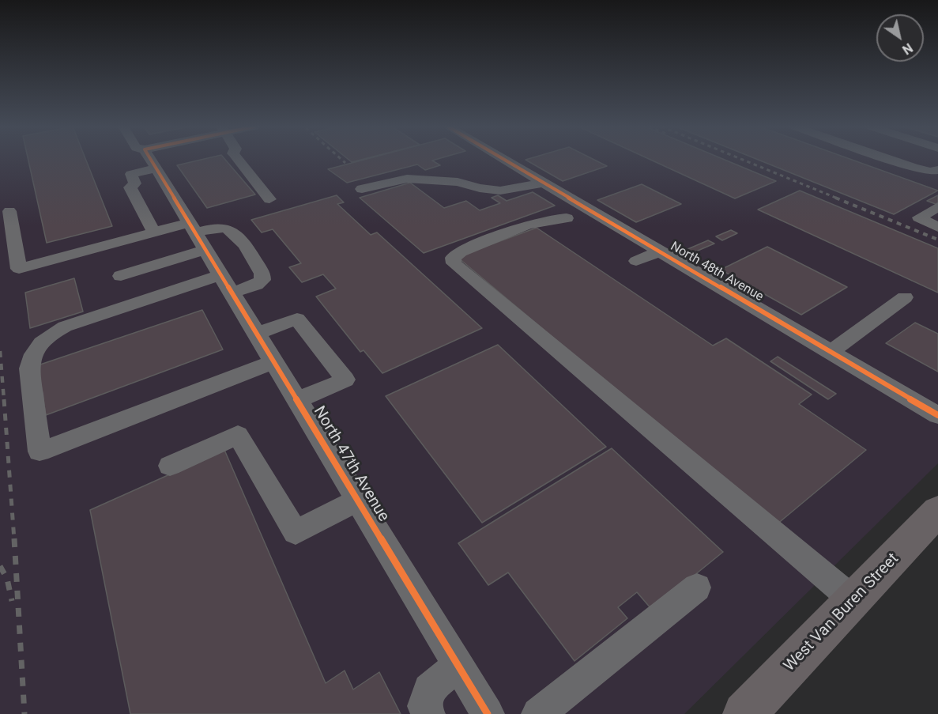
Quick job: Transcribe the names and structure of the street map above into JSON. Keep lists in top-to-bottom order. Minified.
{"streets":{"main road":["West Van Buren Street"],"street":["North 48th Avenue","North 47th Avenue"]},"north":"bottom right"}
